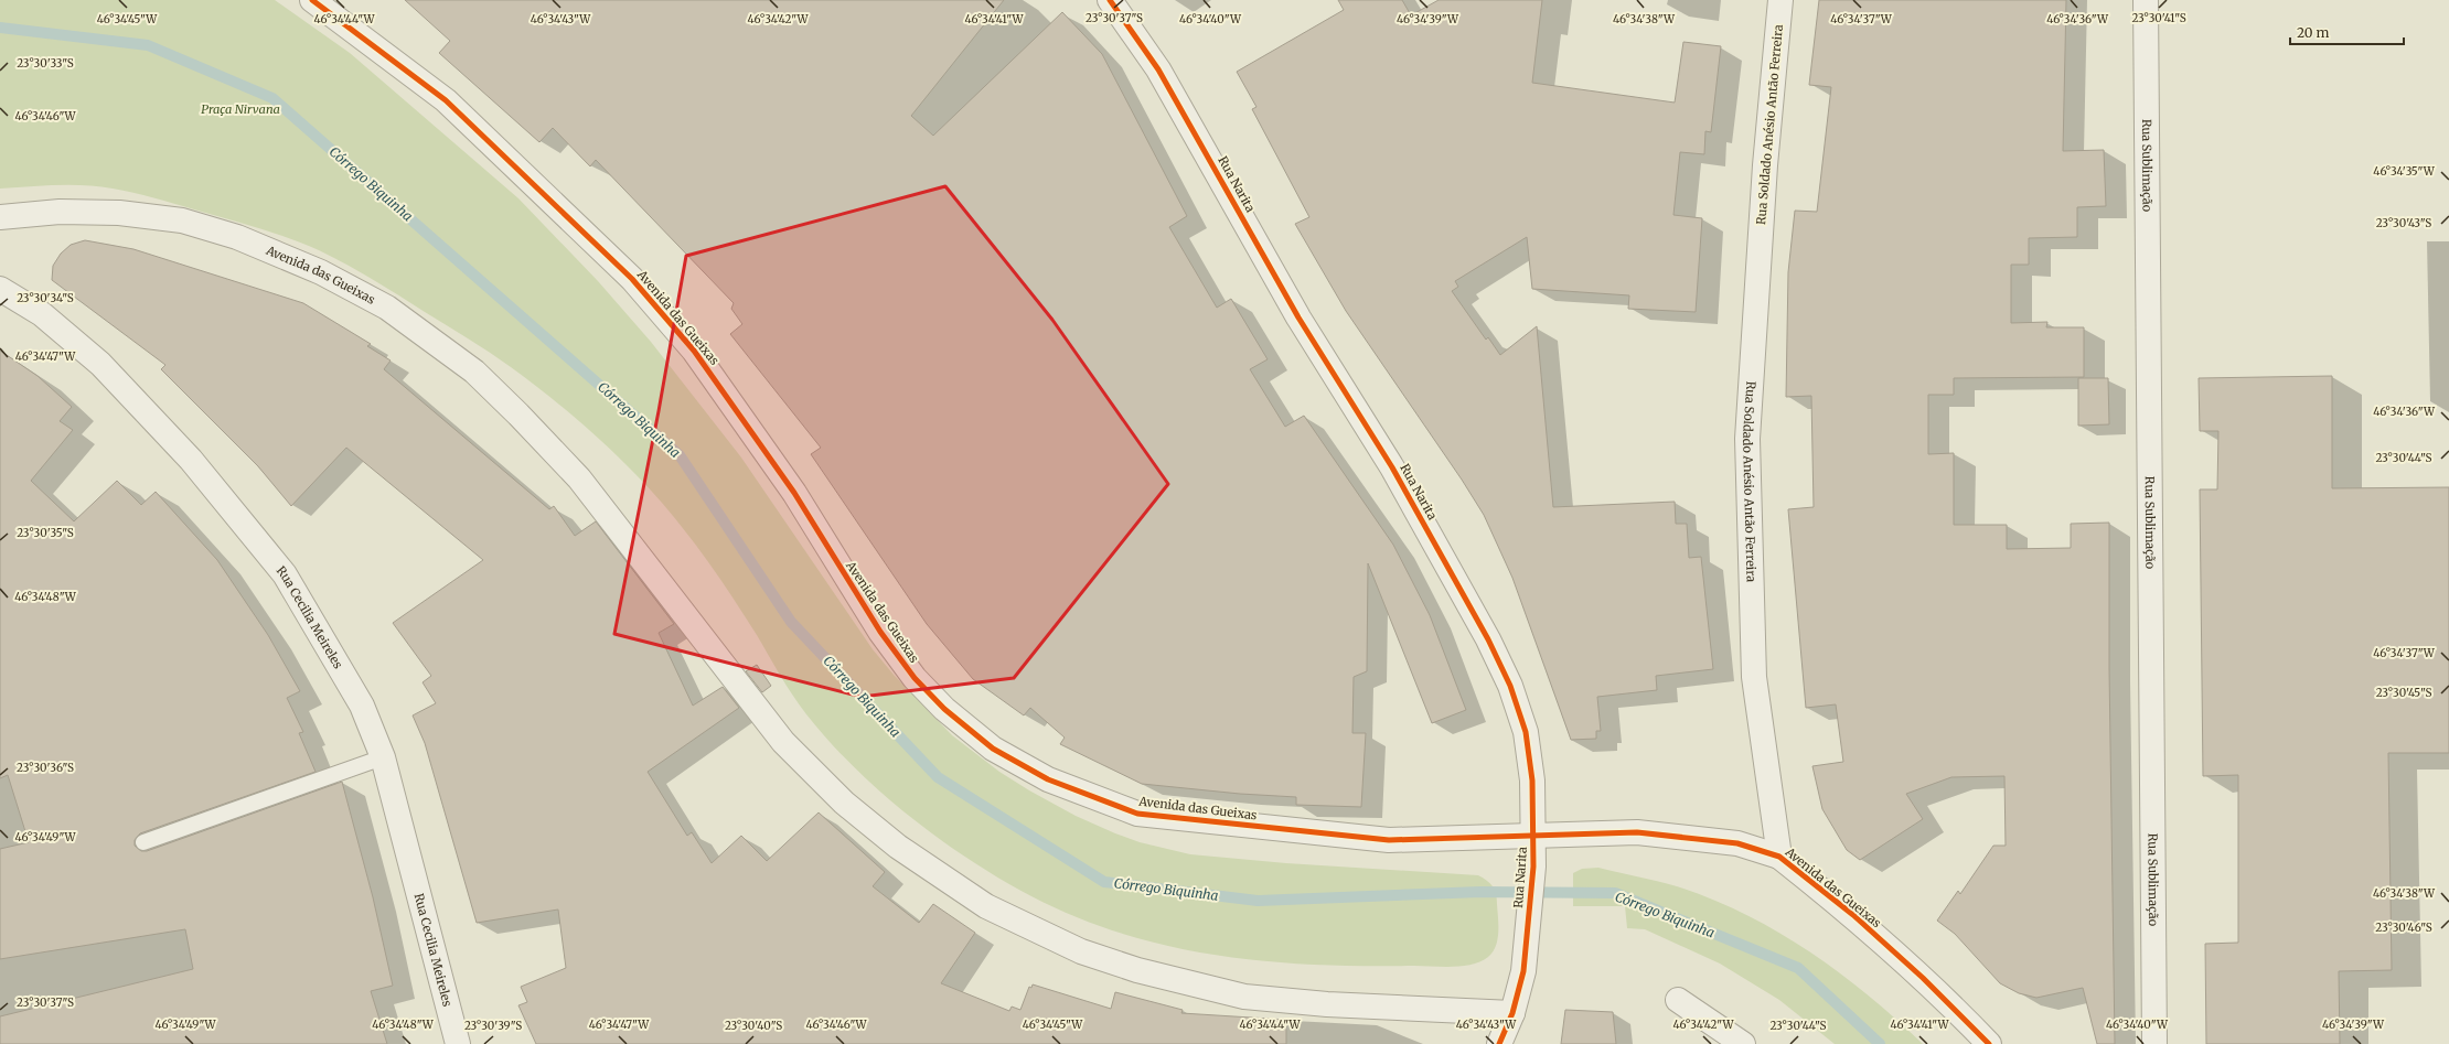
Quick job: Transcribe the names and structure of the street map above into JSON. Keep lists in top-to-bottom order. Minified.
{"streets":{"street":["Rua Soldado Anésio Antão Ferreira","Rua Sublimação","Rua Narita","Avenida das Gueixas","Rua Cecilia Meireles"]},"crossings":[["Rua Soldado Anésio Antão Ferreira","Avenida das Gueixas"],["Rua Narita","Avenida das Gueixas"]],"water":["Córrego Biquinha"],"parks":["Praça Nirvana"],"scale_bar":"20 m","coordinates":["23°30'41\"S","23°30'37\"S","46°34'45\"W","46°34'44\"W","46°34'43\"W","46°34'42\"W","46°34'39\"W","46°34'36\"W","46°34'41\"W","46°34'40\"W","46°34'38\"W","46°34'37\"W","23°30'33\"S","46°34'46\"W","46°34'35\"W","23°30'43\"S","23°30'34\"S","46°34'47\"W","23°30'44\"S","23°30'35\"S","46°34'48\"W","23°30'45\"S","23°30'36\"S","46°34'49\"W","23°30'46\"S","23°30'39\"S","23°30'40\"S"]}
